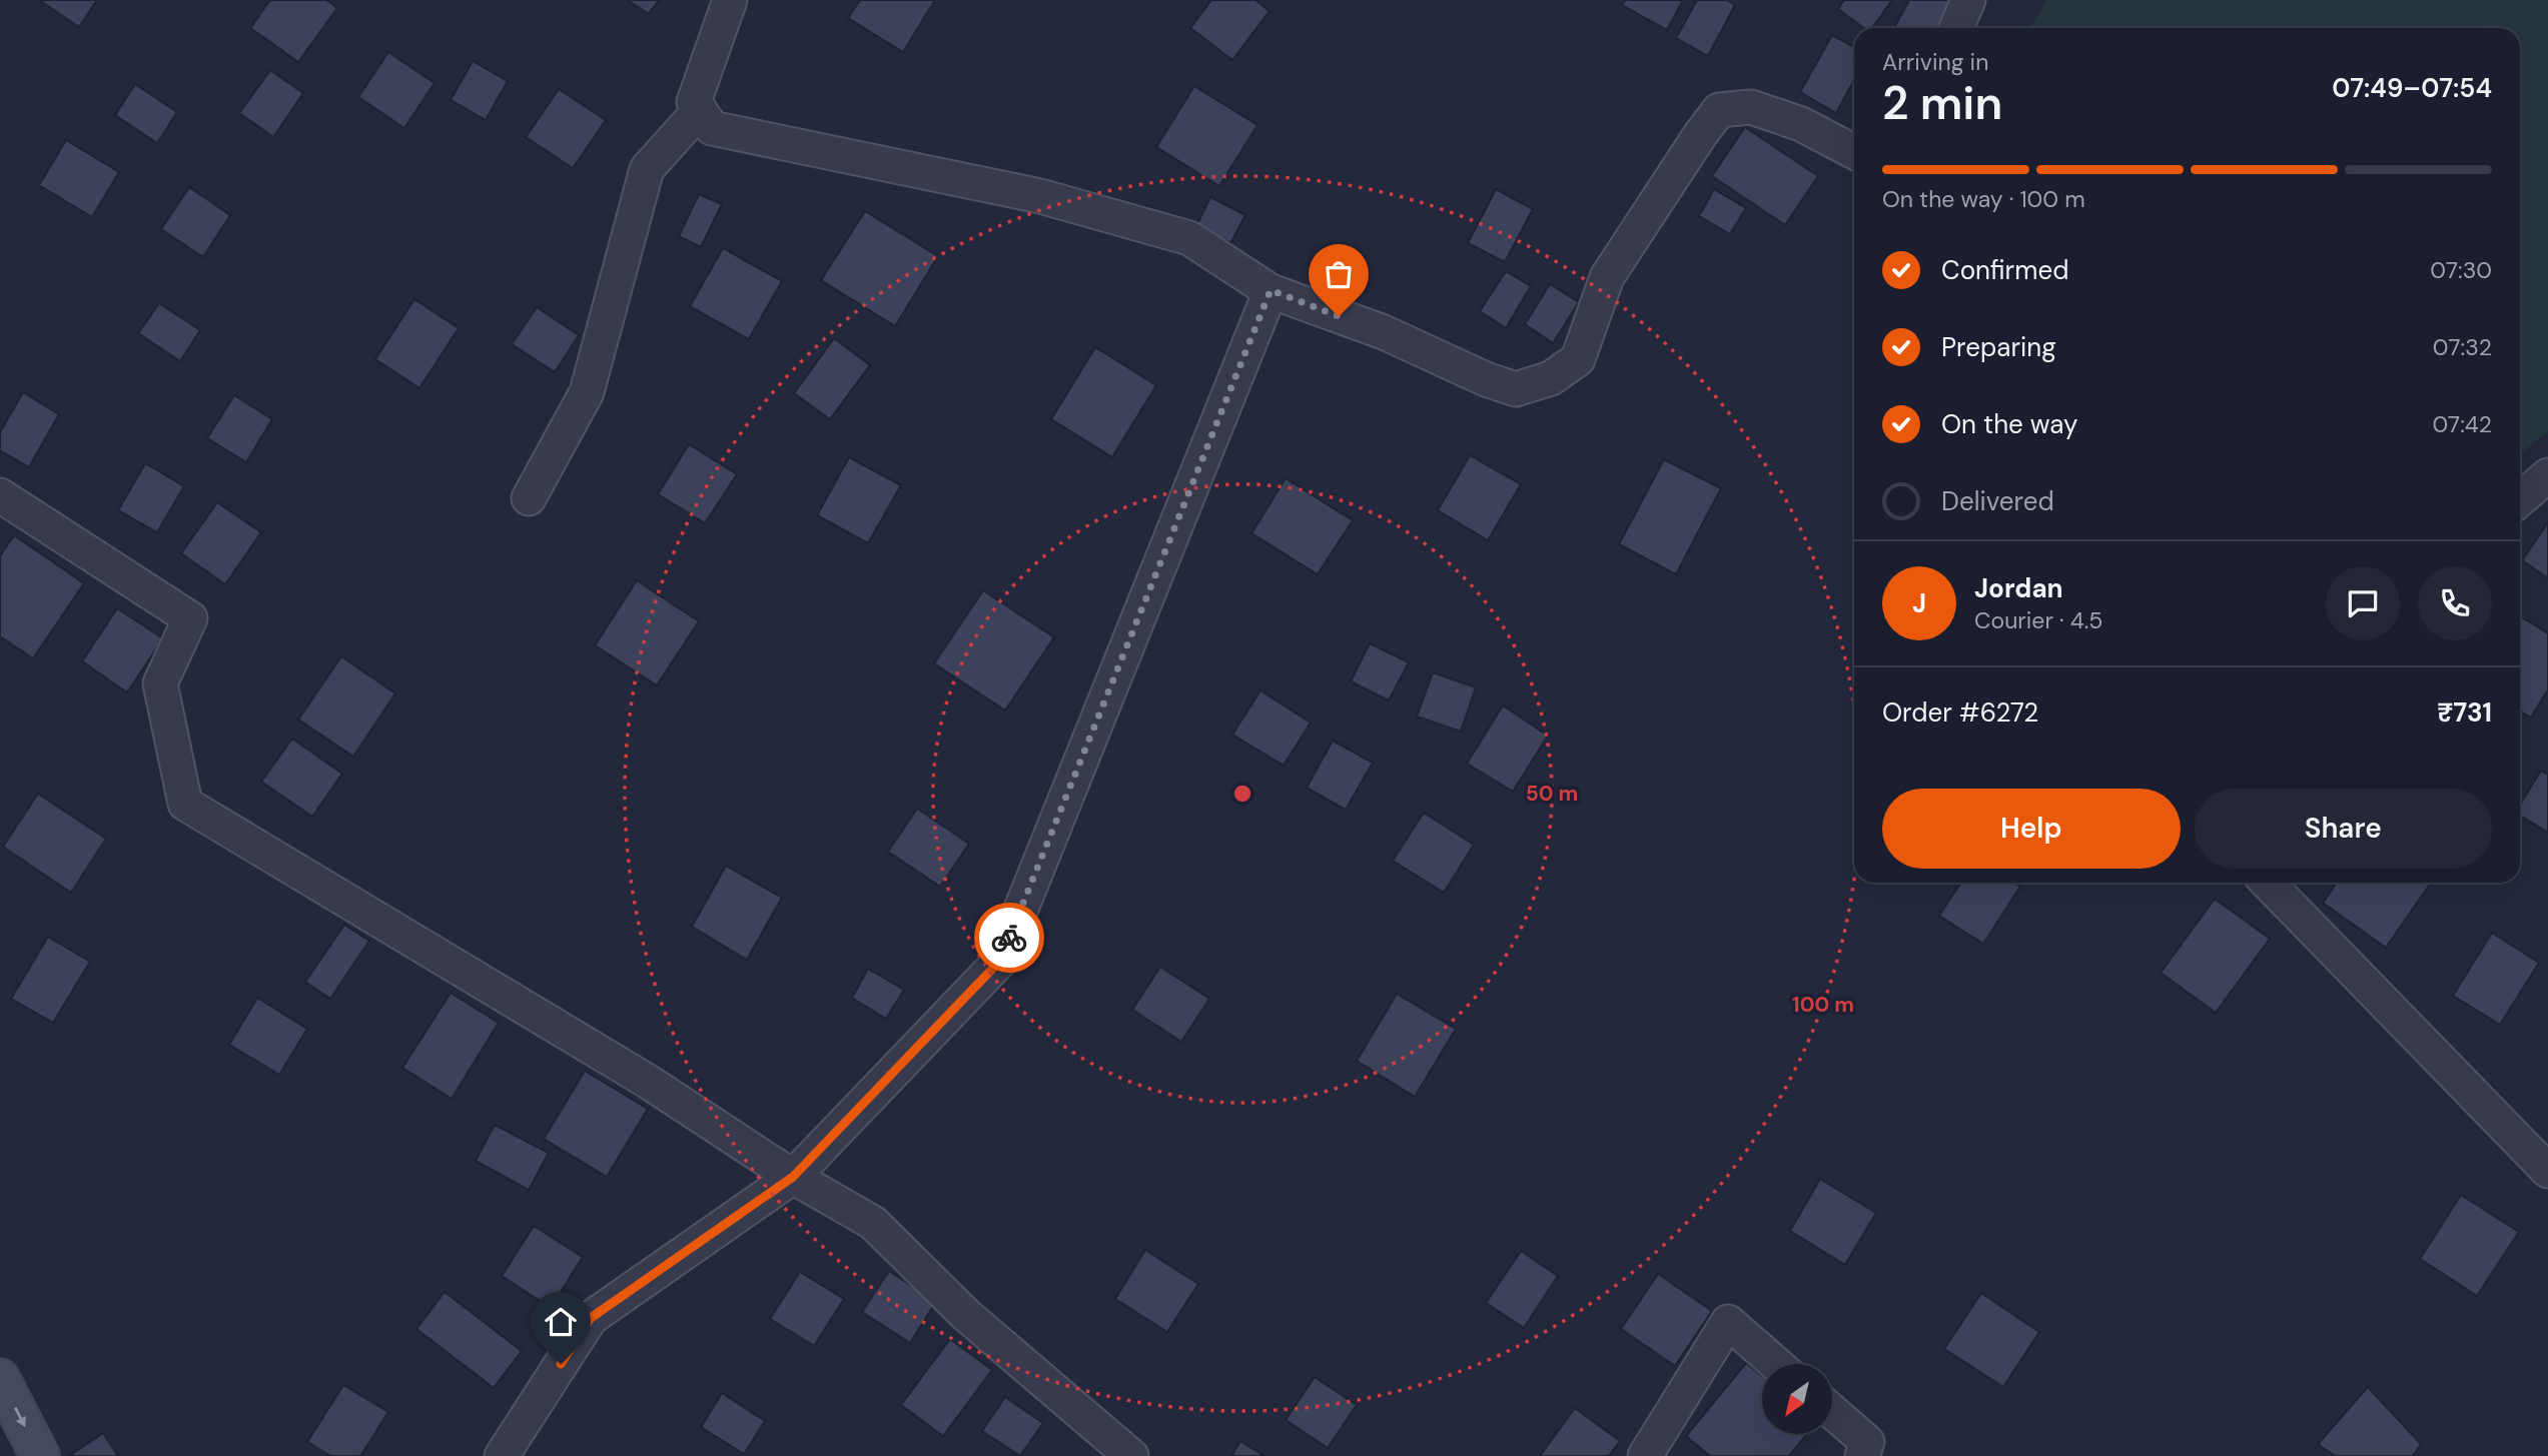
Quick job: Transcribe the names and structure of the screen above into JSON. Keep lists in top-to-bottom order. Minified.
{"north":"bottom left","page":{"heading":["2 min","Arriving in","07:49–07:54"],"panel":["Jordan","Courier · 4.5","Order #6272","₹731"],"bar":"On the way · 100 m","list":[["Confirmed","07:30"],["Preparing","07:32"],["On the way","07:42"],"Delivered"],"round":"J","buttons":["Help","Share"]},"rings":["50 m","100 m"]}
